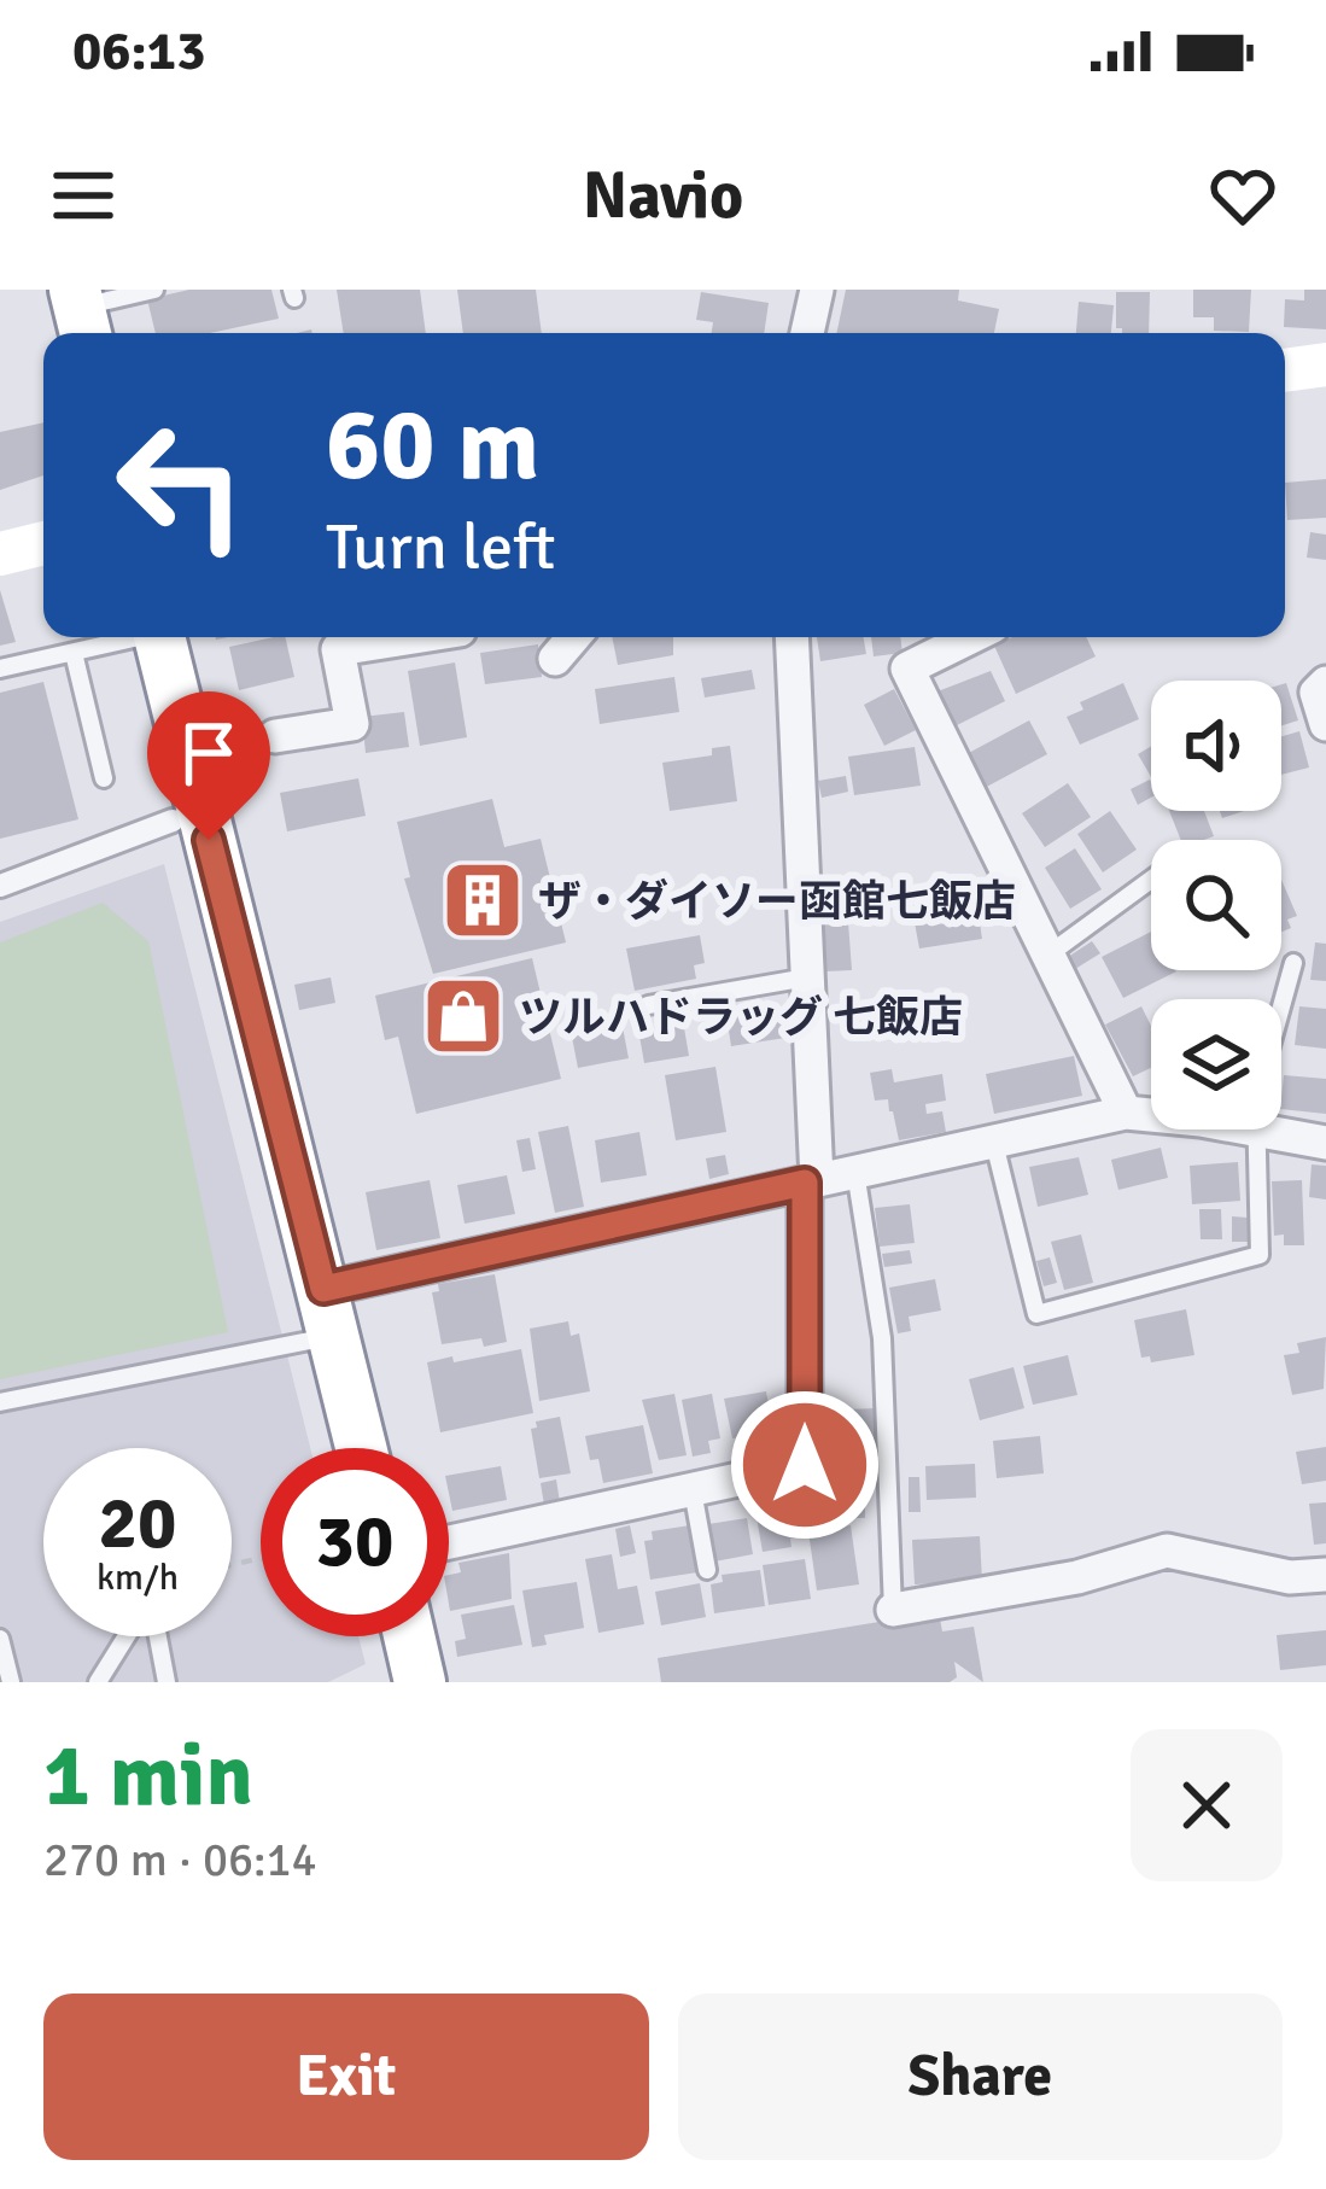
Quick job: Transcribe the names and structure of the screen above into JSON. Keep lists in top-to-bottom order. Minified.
{"places":{"building":["ザ・ダイソー函館七飯店"],"shop":["ツルハドラッグ 七飯店"]},"page":{"status":"06:13","header":"Navio","turn":["60 m","Turn left"],"speed":"20 km/h","limit":"30","heading":["1 min","270 m · 06:14"],"buttons":["Exit","Share"]}}
